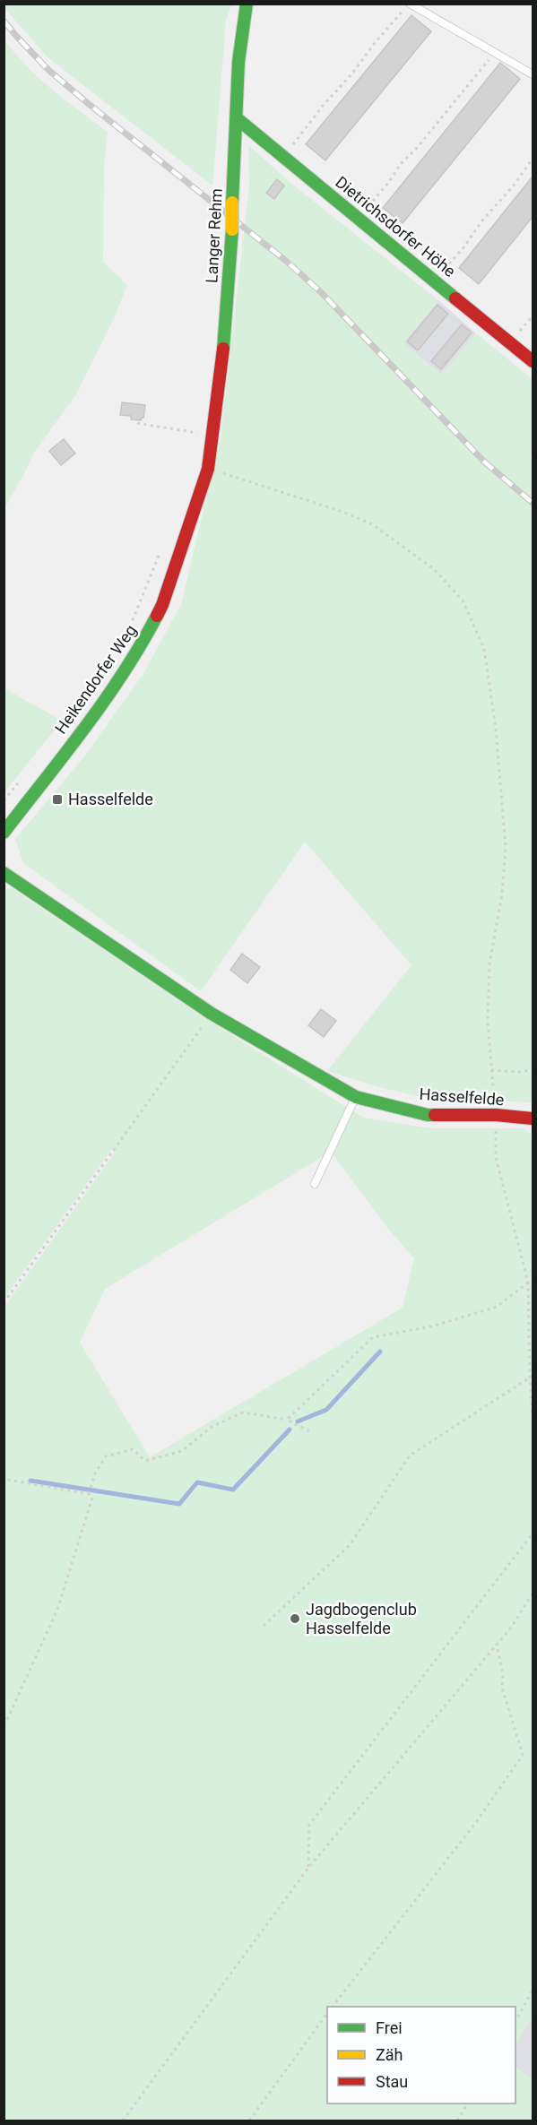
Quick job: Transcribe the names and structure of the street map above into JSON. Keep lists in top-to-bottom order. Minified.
{"streets":{"street":["Dietrichsdorfer Höhe","Langer Rehm","Heikendorfer Weg","Hasselfelde"]},"crossings":[["Dietrichsdorfer Höhe","Langer Rehm"],["Langer Rehm","Heikendorfer Weg"]],"places":{"transit":["Hasselfelde"],"other":["Jagdbogenclub Hasselfelde"]},"legend":["Frei","Zäh","Stau"]}
